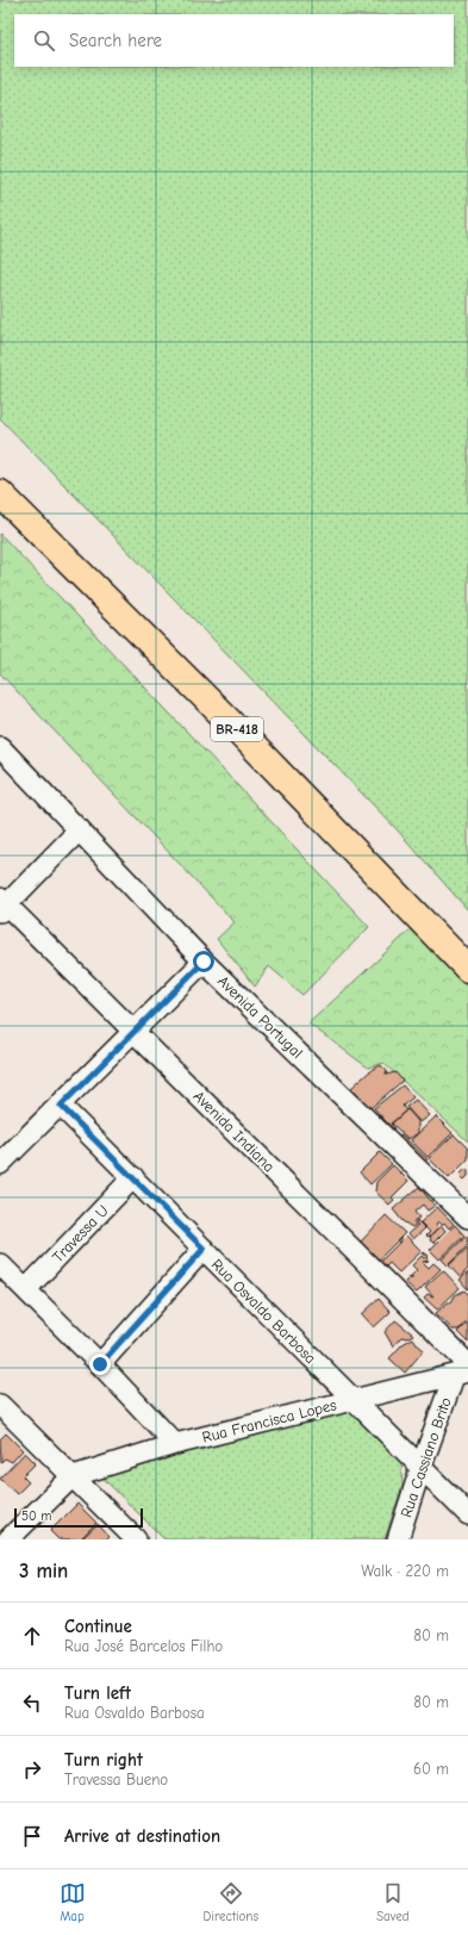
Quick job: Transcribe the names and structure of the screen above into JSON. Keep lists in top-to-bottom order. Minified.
{"streets":{"main road":["BR-418"],"street":["Avenida Portugal","Avenida Indiana","Travessa U","Rua Osvaldo Barbosa","Rua Francisca Lopes","Rua Cassiano Brito"]},"crossings":[["Avenida Indiana","Rua Francisca Lopes"],["Avenida Indiana","Rua Cassiano Brito"],["Travessa U","Rua Osvaldo Barbosa"],["Rua Osvaldo Barbosa","Rua Francisca Lopes"],["Rua Osvaldo Barbosa","Rua Cassiano Brito"],["Rua Francisca Lopes","Rua Cassiano Brito"]],"scale_bar":"50 m","page":{"search":"Search here","scale":"50 m","heading":["3 min","Walk · 220 m"],"list":[["Continue","Rua José Barcelos Filho","80 m"],["Turn left","Rua Osvaldo Barbosa","80 m"],["Turn right","Travessa Bueno","60 m"],"Arrive at destination"],"nav":["Map","Directions","Saved"]}}
